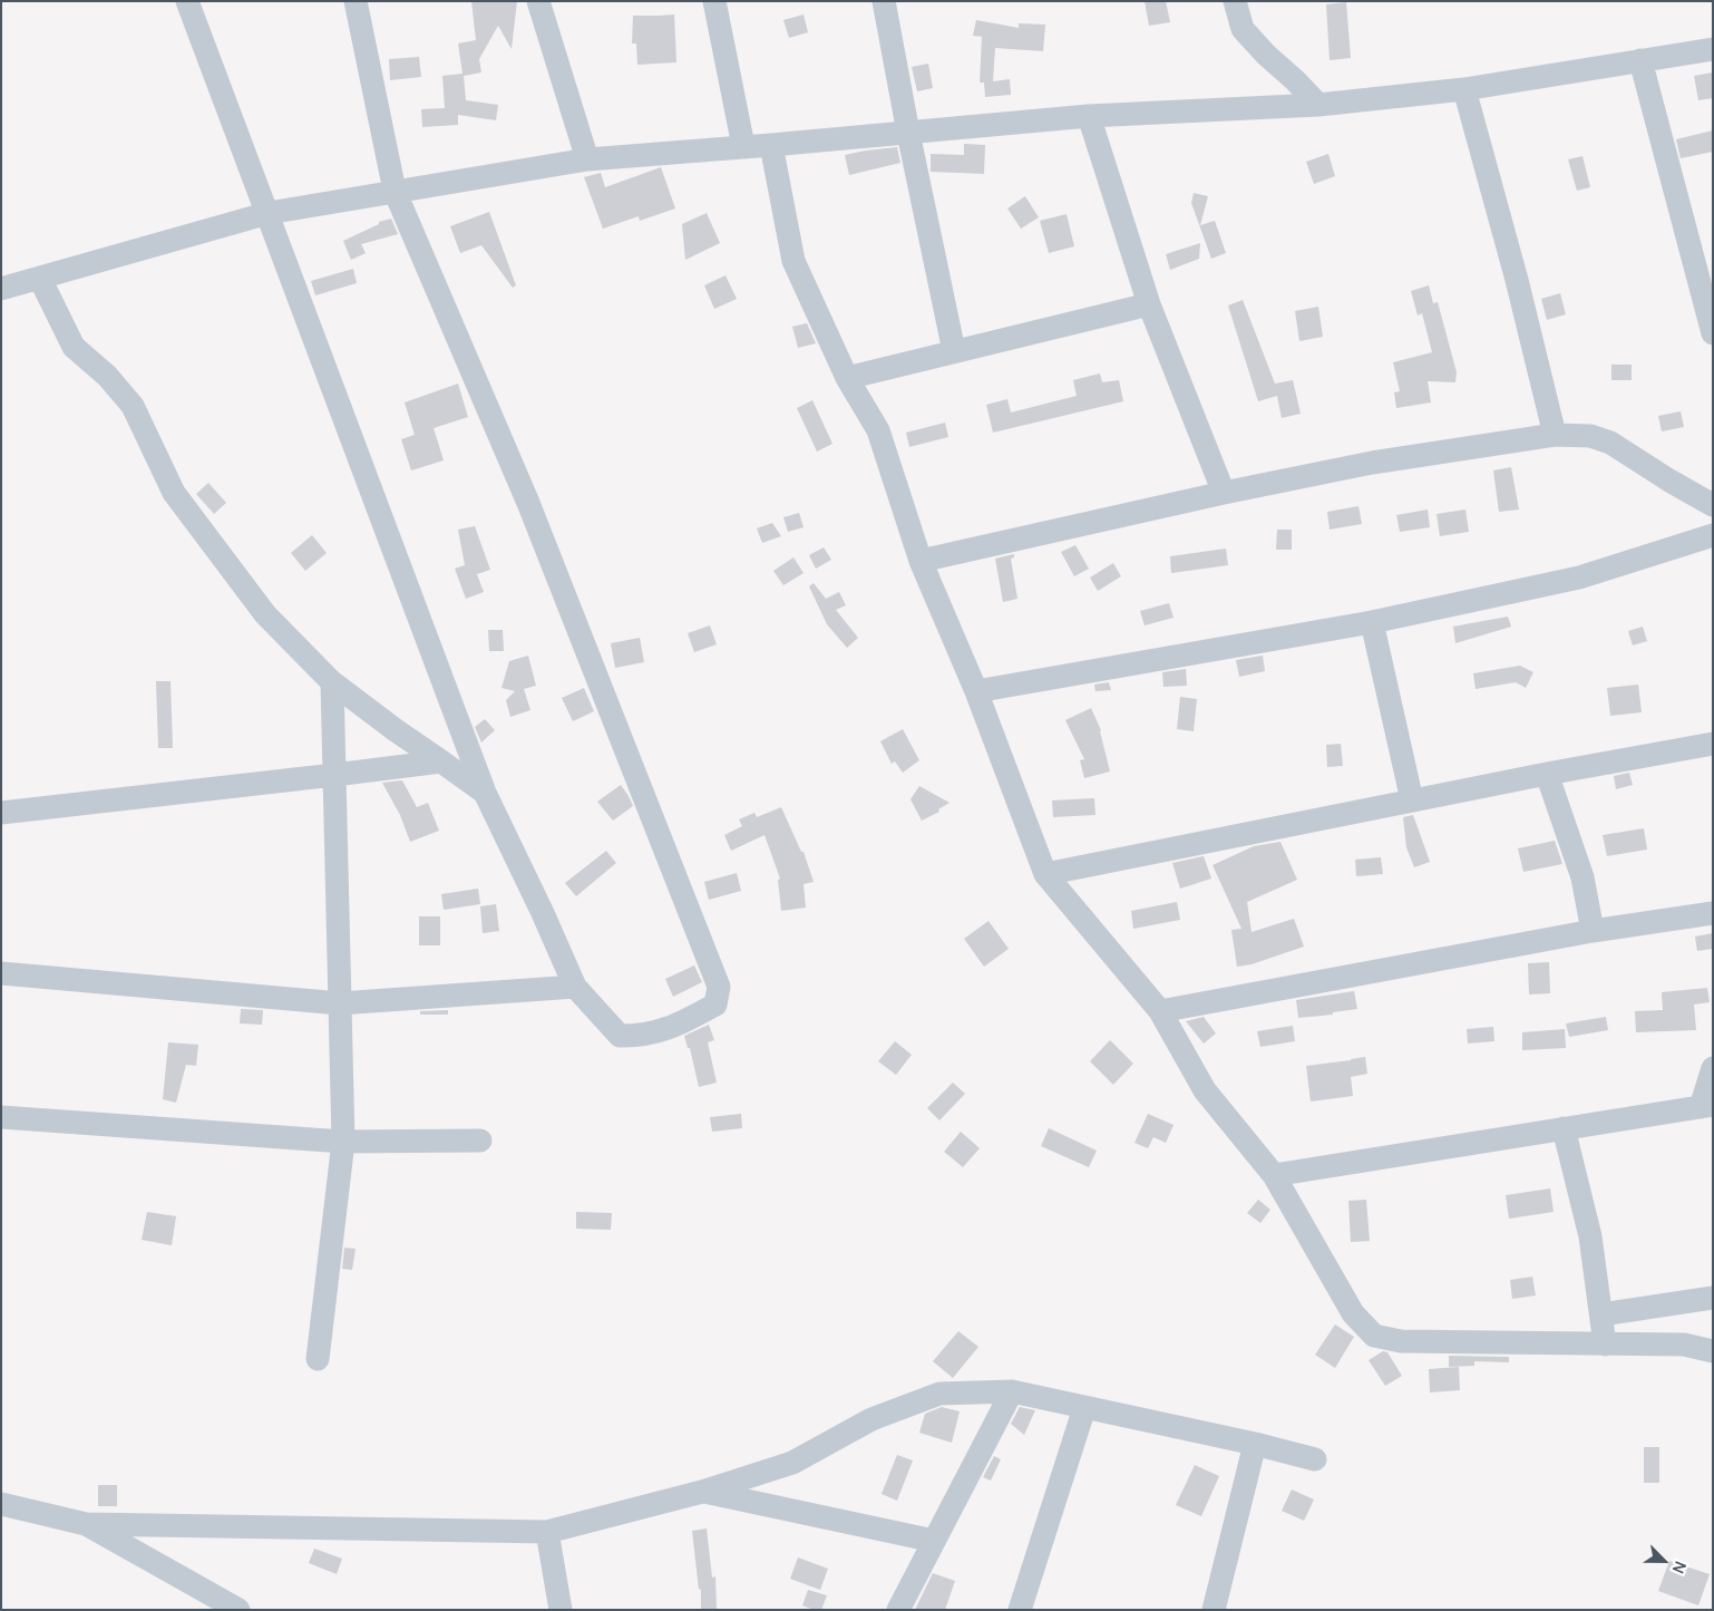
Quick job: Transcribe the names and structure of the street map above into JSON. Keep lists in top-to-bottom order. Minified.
{"north":"bottom right"}
